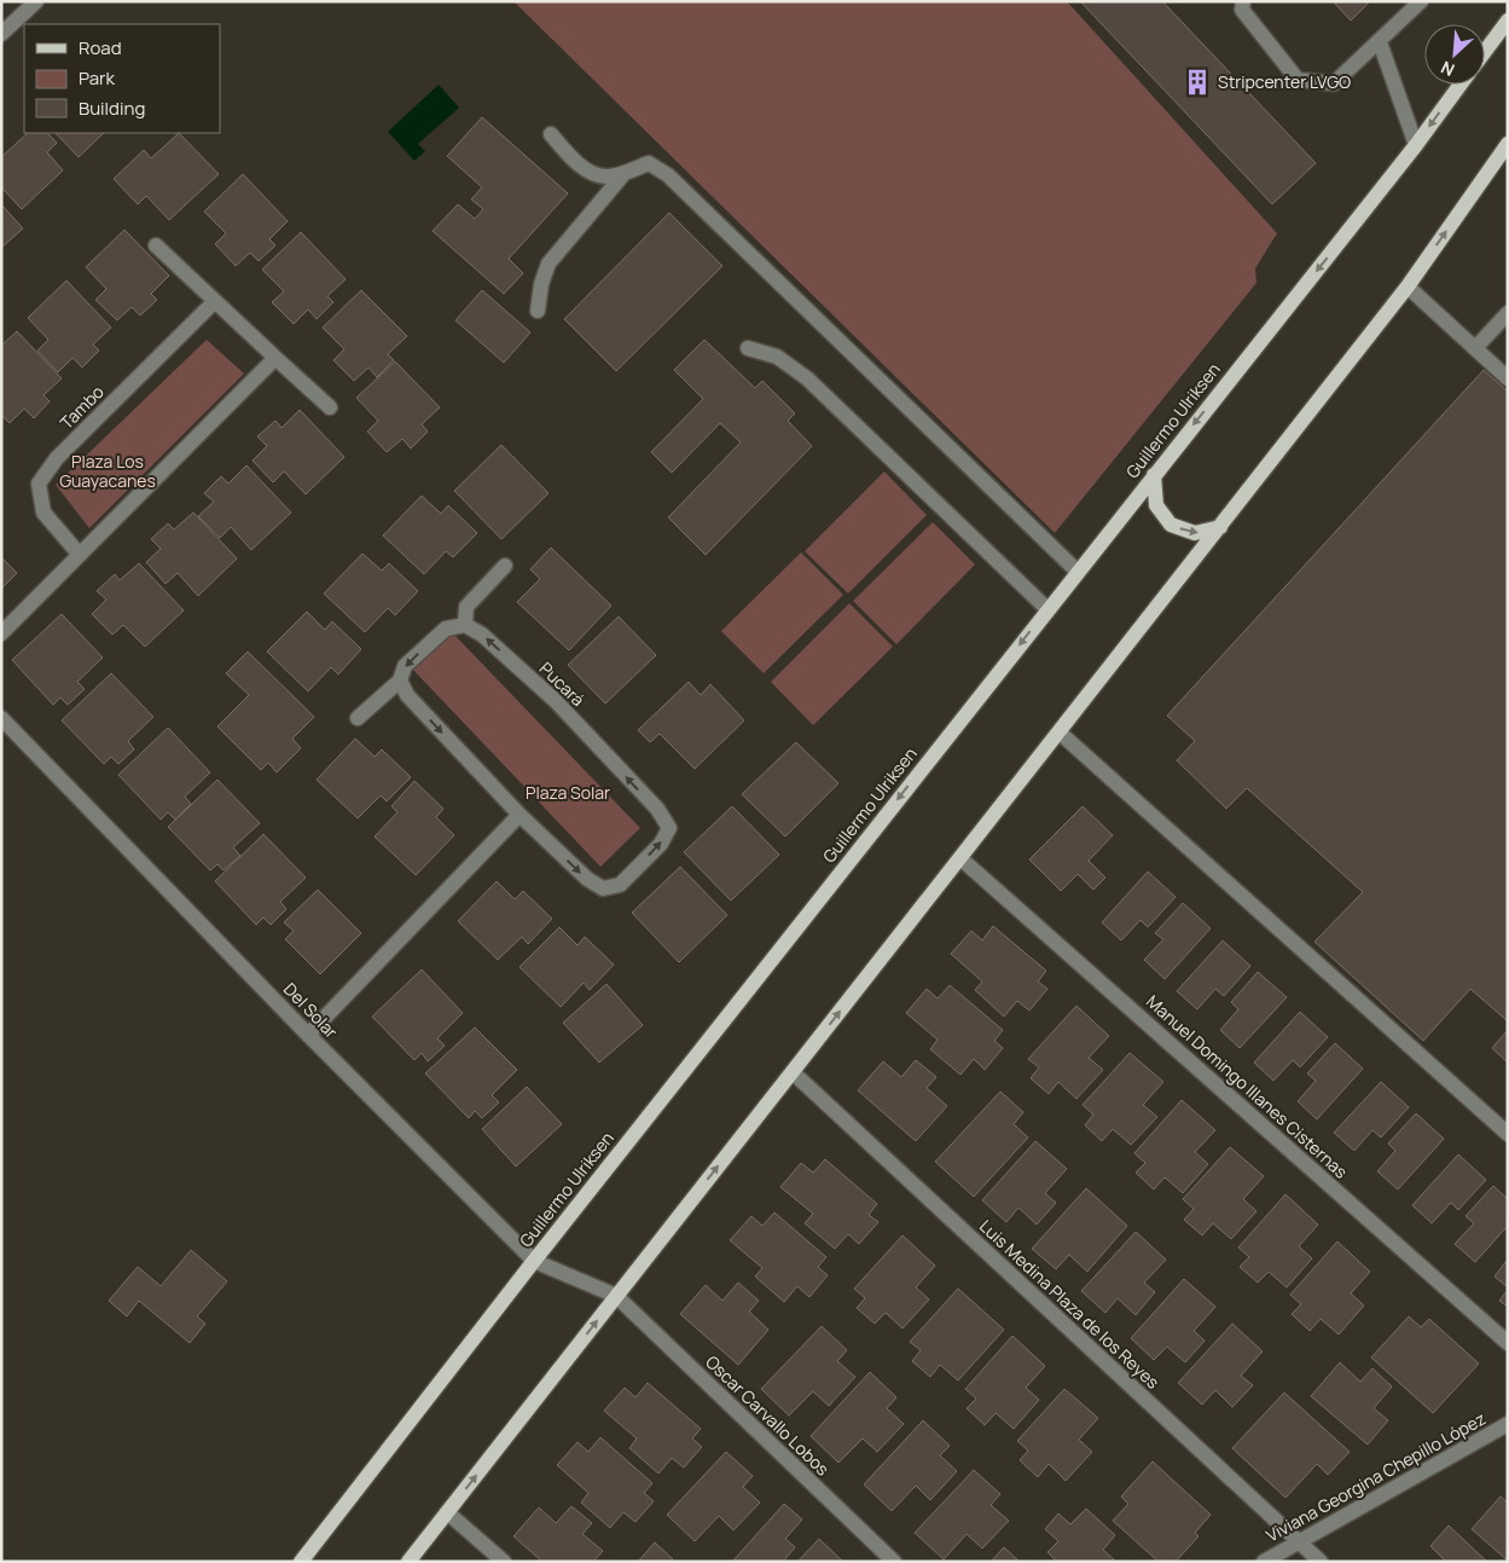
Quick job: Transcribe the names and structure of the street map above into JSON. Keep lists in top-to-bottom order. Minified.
{"streets":{"main road":["Guillermo Ulriksen"],"street":["Tambo","Pucará","Del Solar","Manuel Domingo Illanes Cisternas","Luis Medina Plaza de los Reyes","Oscar Carvallo Lobos","Viviana Georgina Chepillo López"]},"crossings":[["Guillermo Ulriksen","Del Solar"],["Del Solar","Oscar Carvallo Lobos"],["Luis Medina Plaza de los Reyes","Viviana Georgina Chepillo López"]],"parks":["Plaza Los Guayacanes","Plaza Solar"],"places":{"building":["Stripcenter LVGO"]},"legend":["Road","Park","Building"],"north":"bottom left"}
